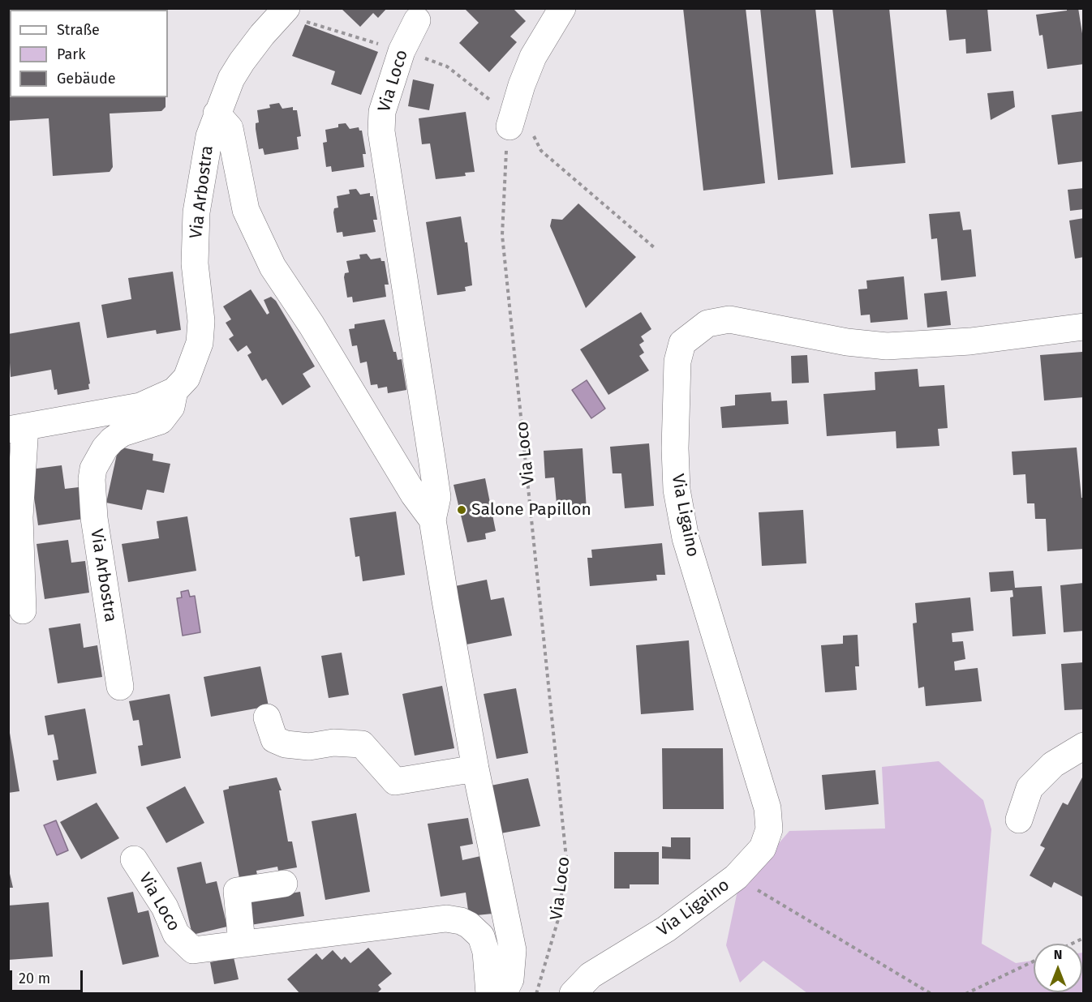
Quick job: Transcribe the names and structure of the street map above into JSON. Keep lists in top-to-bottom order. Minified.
{"streets":{"street":["Via Loco","Via Arbostra","Via Ligaino"]},"crossings":[["Via Loco","Via Arbostra"]],"places":["Salone Papillon"],"legend":["Straße","Park","Gebäude"],"scale_bar":"20 m","north":"top"}
